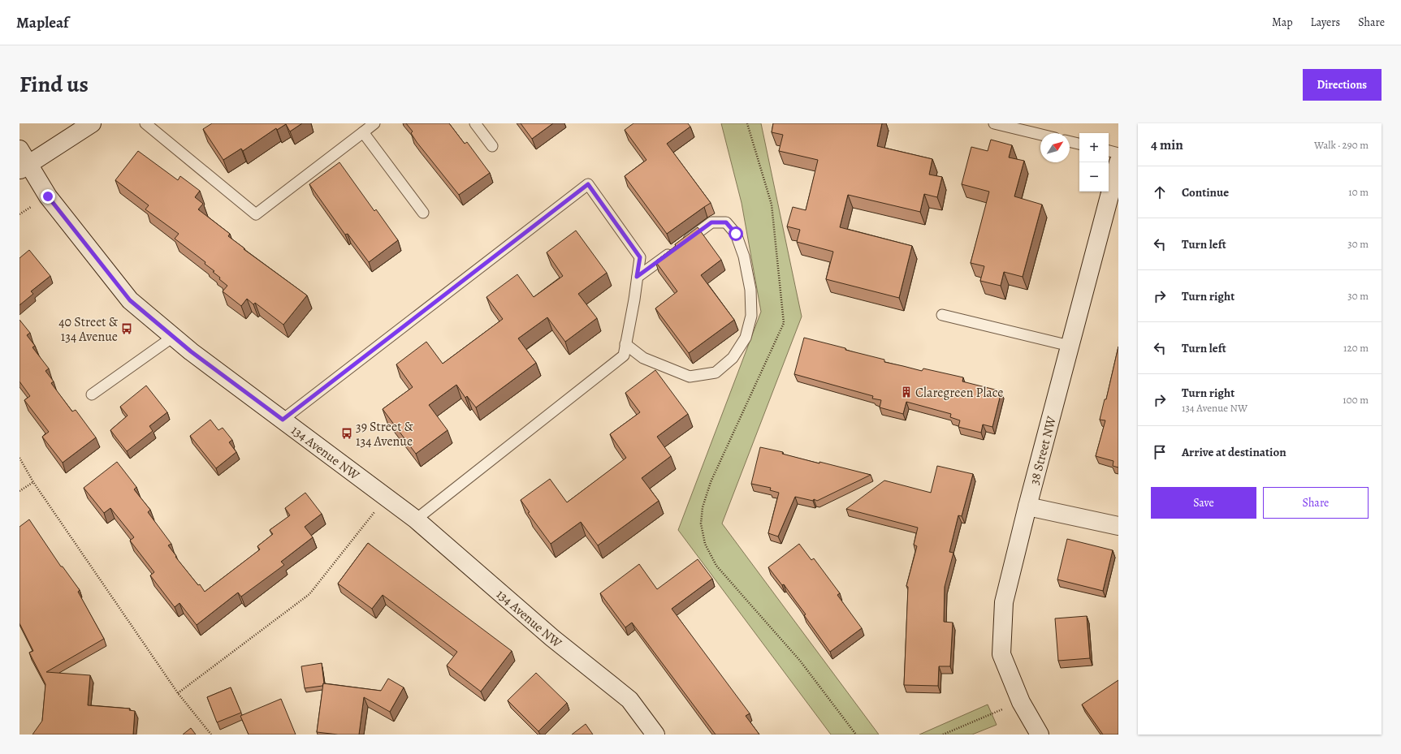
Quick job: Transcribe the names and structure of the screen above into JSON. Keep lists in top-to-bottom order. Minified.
{"streets":{"street":["38 Street NW","134 Avenue NW"]},"places":{"bus stop":["40 Street & 134 Avenue","39 Street & 134 Avenue"],"building":["Claregreen Place"]},"north":"top right","page":{"header":"Mapleaf","nav":["Map","Layers","Share"],"title":"Find us","buttons":["Directions",["Save","Share"]],"heading":["4 min","Walk · 290 m"],"map_buttons":["+","−"],"list":[["Continue","10 m"],["Turn left","30 m"],["Turn right","30 m"],["Turn left","120 m"],["Turn right","134 Avenue NW","100 m"],"Arrive at destination"]}}
